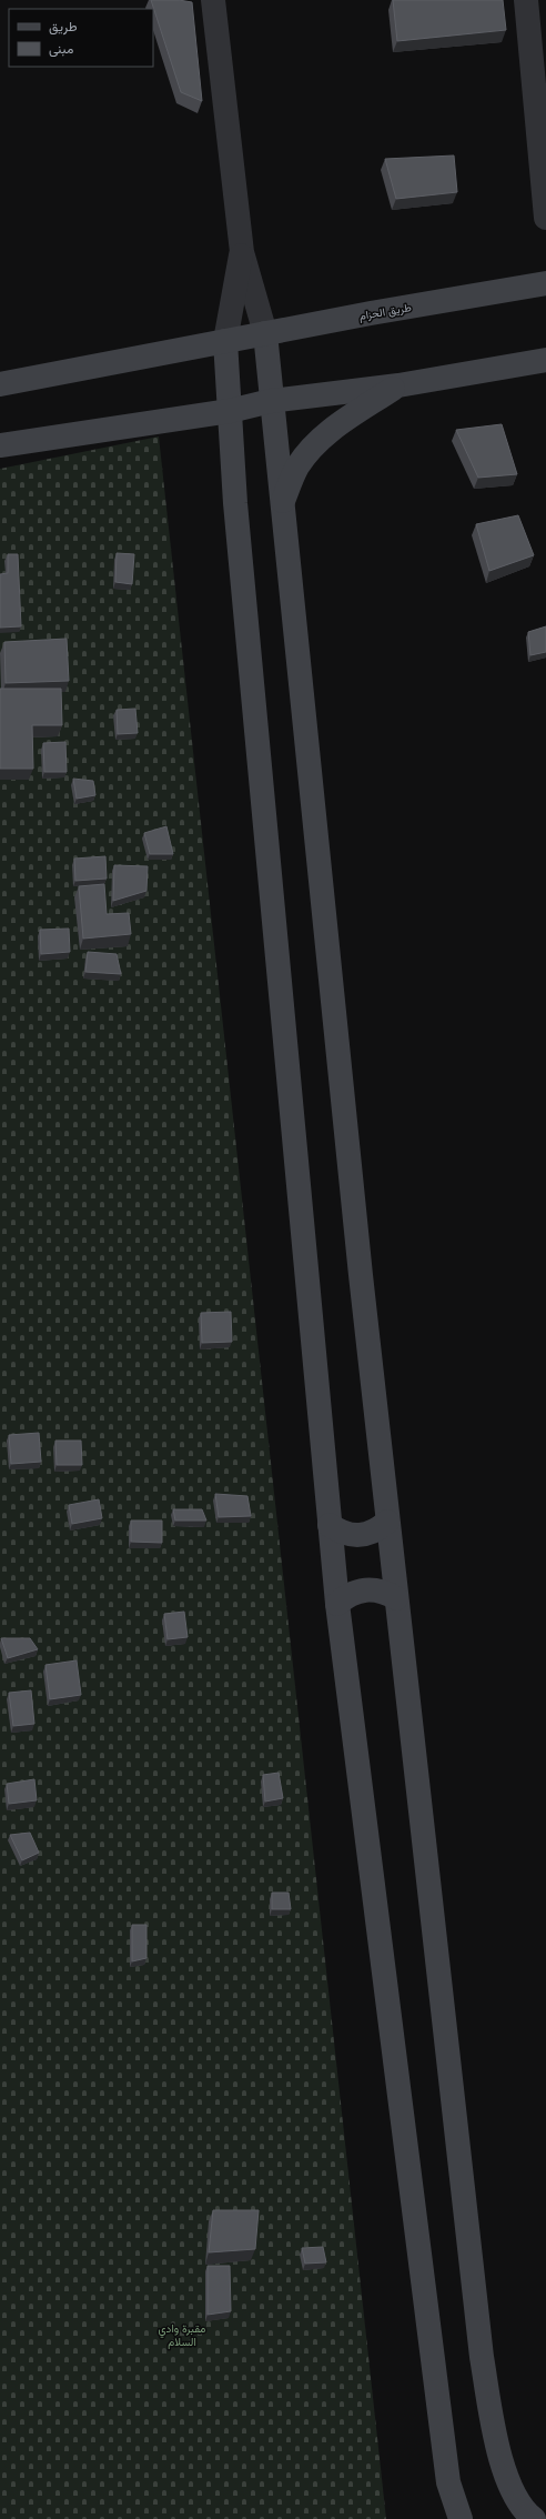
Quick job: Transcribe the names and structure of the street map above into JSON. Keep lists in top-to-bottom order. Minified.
{"streets":{"street":["طريق الحزام"]},"parks":["مقبرة وادي السلام"],"legend":["طريق","مبنى"]}
